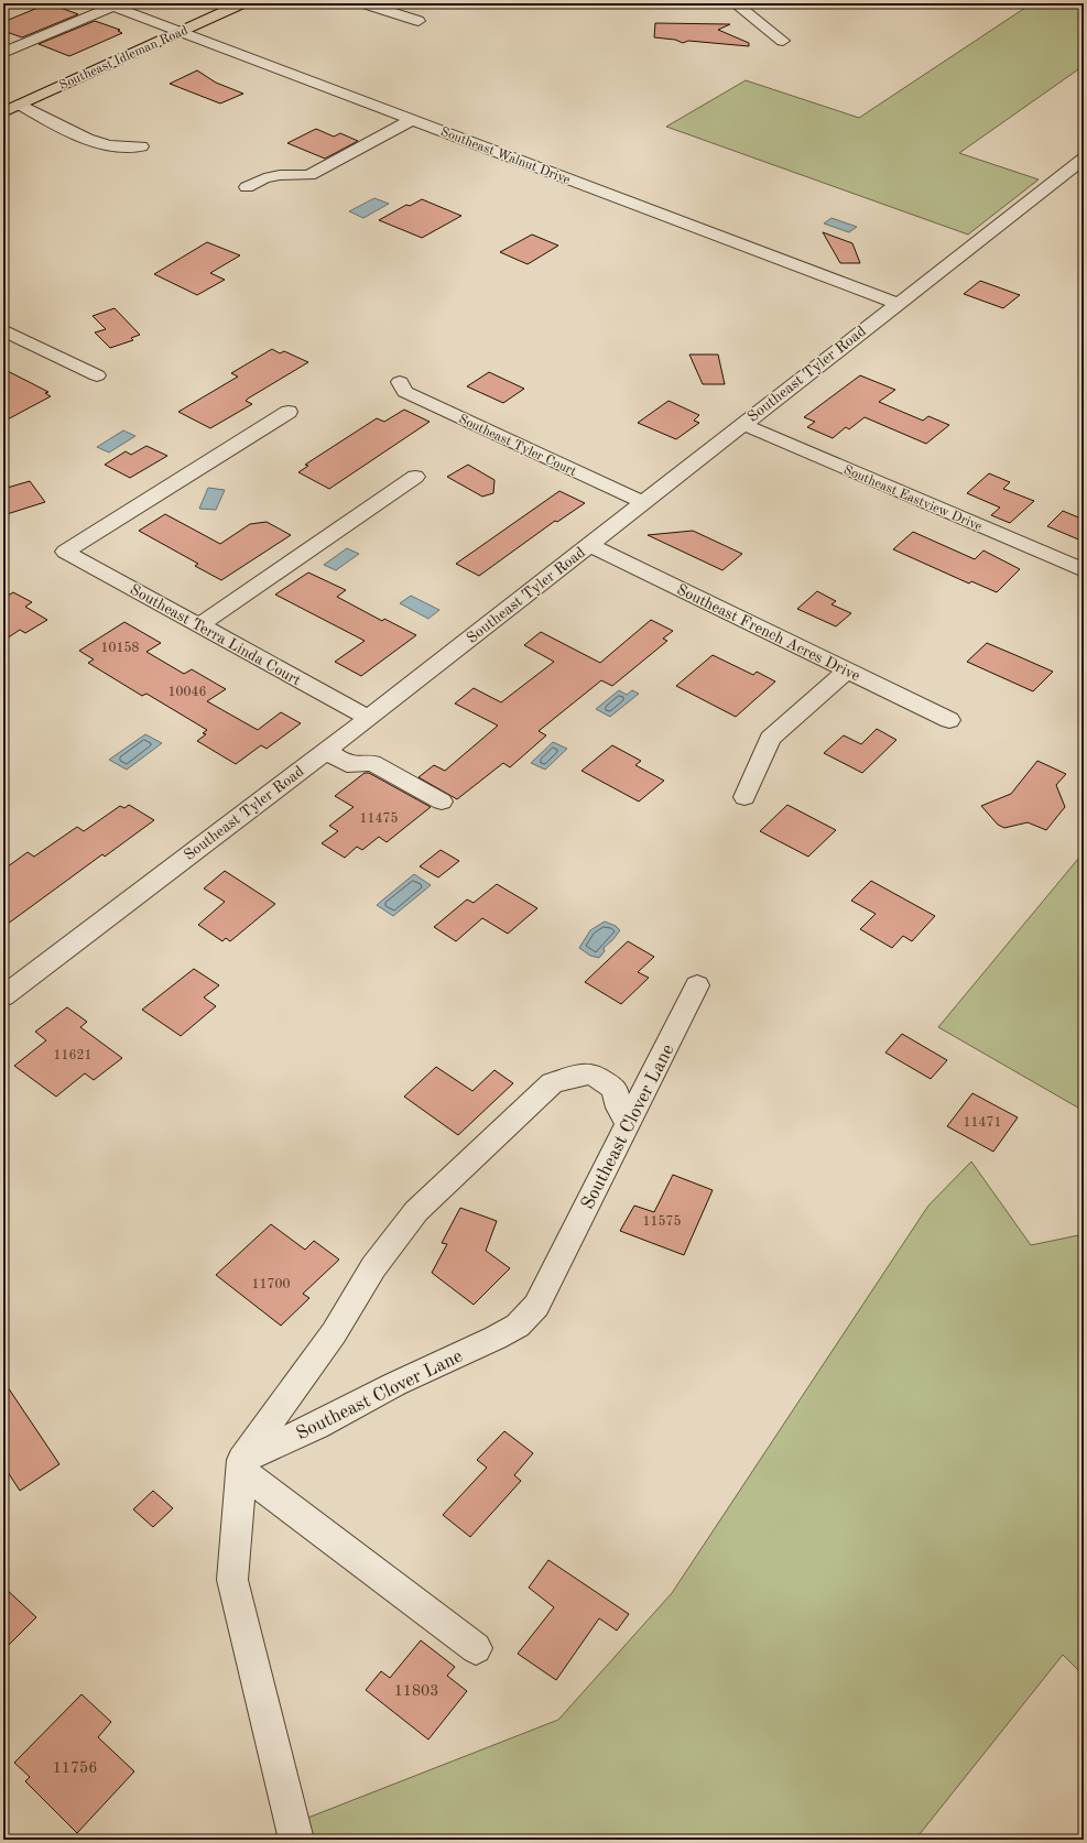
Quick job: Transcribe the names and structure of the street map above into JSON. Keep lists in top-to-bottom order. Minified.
{"streets":{"main road":["Southeast Idleman Road"],"street":["Southeast Walnut Drive","Southeast Tyler Road","Southeast Tyler Court","Southeast Eastview Drive","Southeast French Acres Drive","Southeast Terra Linda Court","Southeast Clover Lane"]},"crossings":[["Southeast Idleman Road","Southeast Walnut Drive"],["Southeast Walnut Drive","Southeast Tyler Road"],["Southeast Tyler Road","Southeast Tyler Court"],["Southeast Tyler Road","Southeast Eastview Drive"],["Southeast Tyler Road","Southeast French Acres Drive"],["Southeast Tyler Road","Southeast Terra Linda Court"]],"house_numbers":["10158","10046","11475","11621","11471","11575","11700","11803","11756"]}
